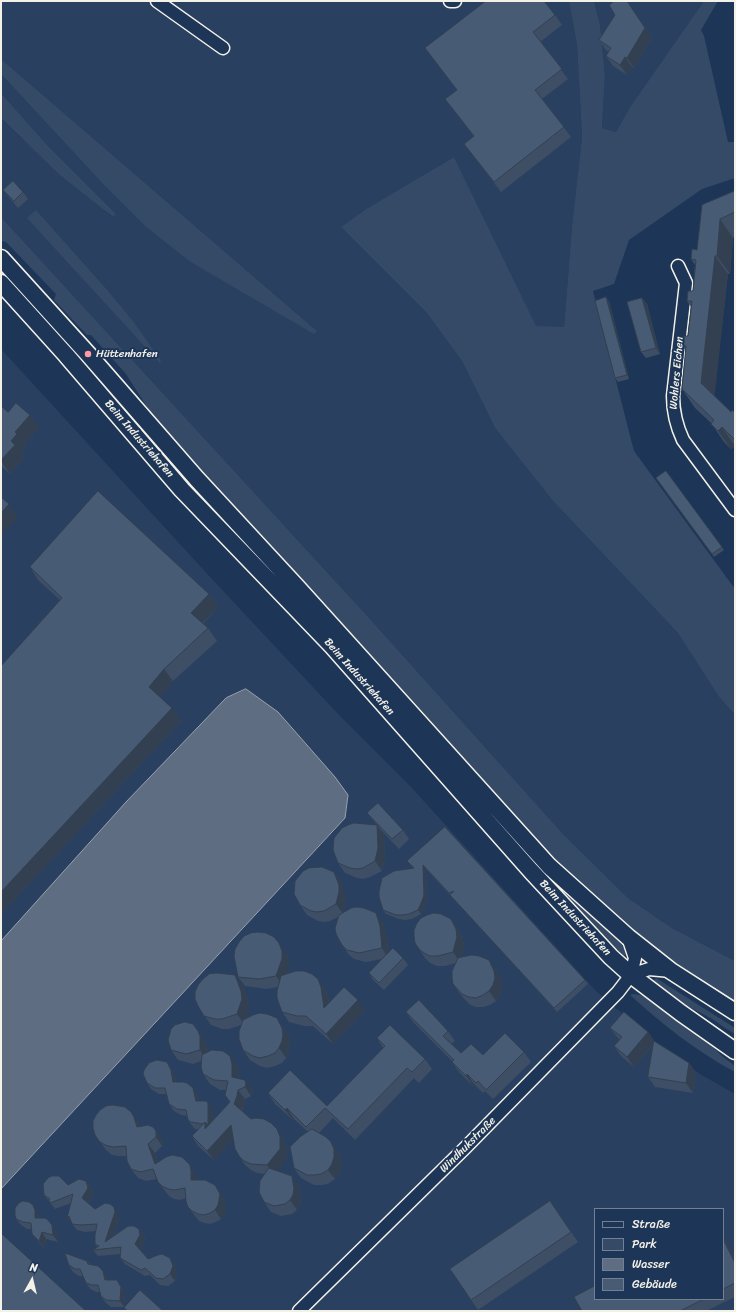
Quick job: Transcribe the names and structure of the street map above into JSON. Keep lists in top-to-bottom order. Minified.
{"streets":{"main road":["Beim Industriehafen"],"street":["Wohlers Eichen","Windhukstraße"]},"crossings":[["Beim Industriehafen","Windhukstraße"]],"places":["Hüttenhafen"],"legend":["Straße","Park","Wasser","Gebäude"],"north":"top"}
